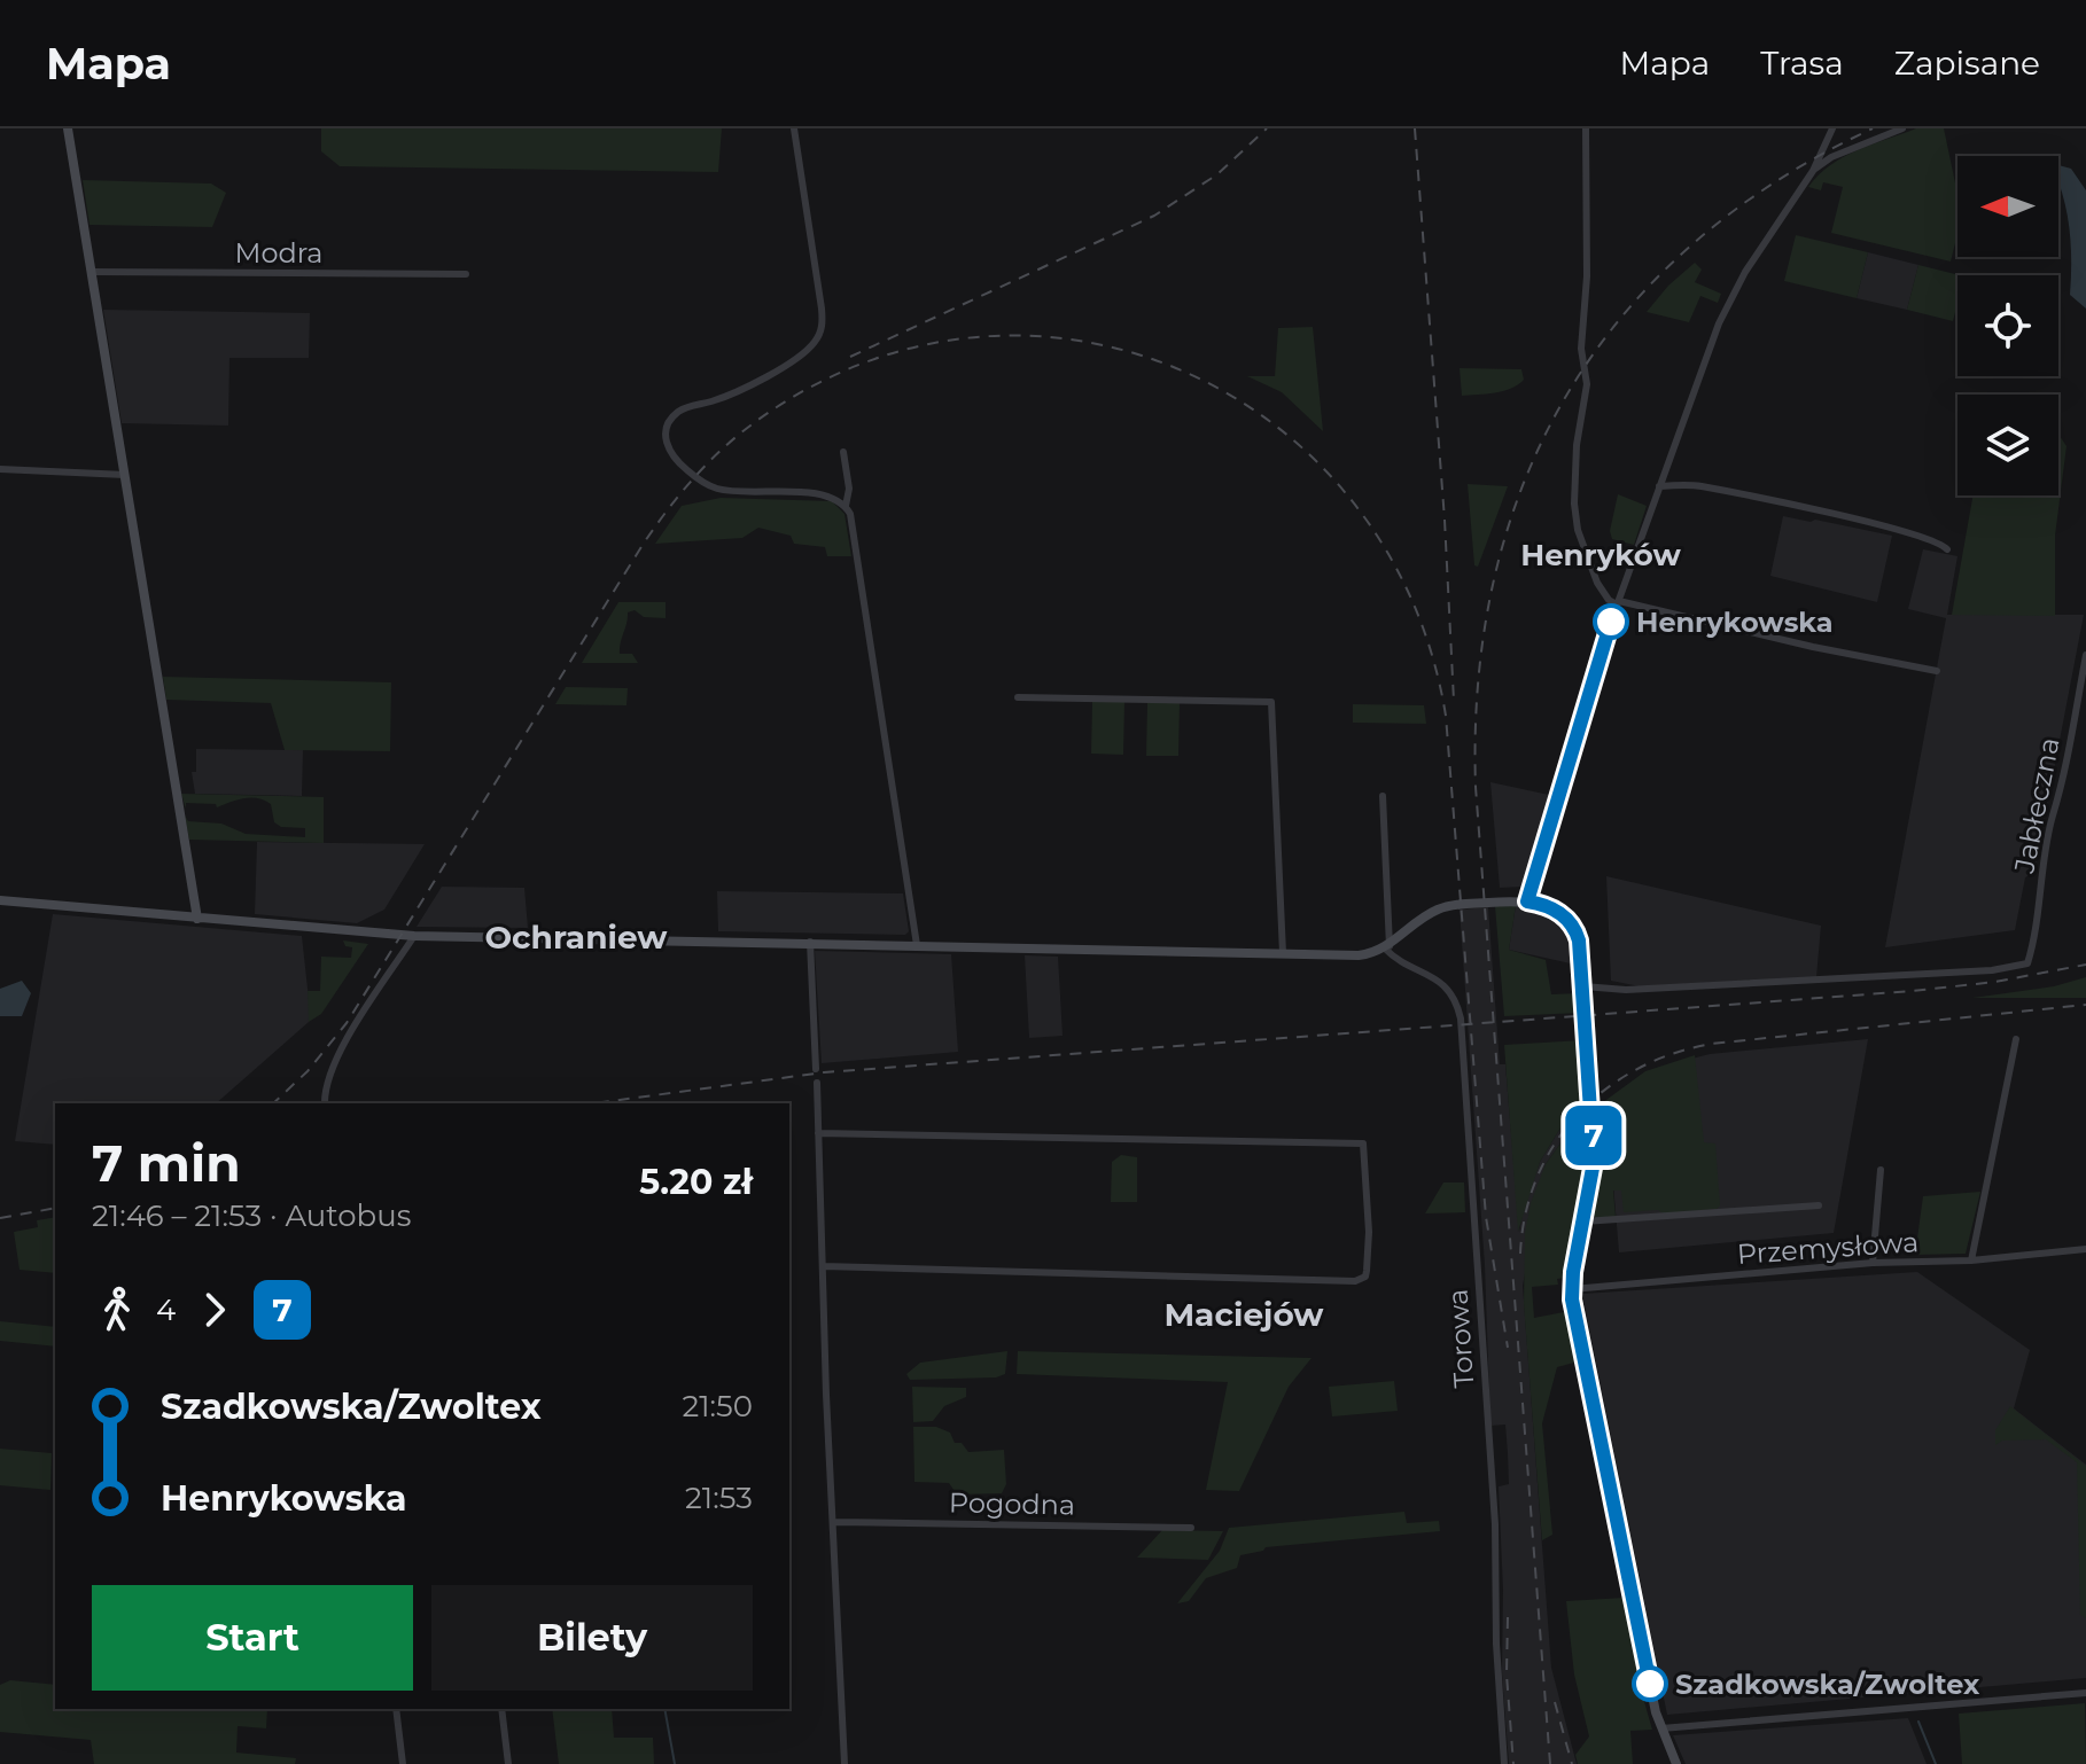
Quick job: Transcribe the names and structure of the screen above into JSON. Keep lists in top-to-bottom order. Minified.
{"streets":{"street":["Modra","Jabłeczna","Przemysłowa","Torowa","Pogodna"]},"districts":["Henryków","Ochraniew","Maciejów"],"places":["Henrykowska","Szadkowska/Zwoltex"],"lines":["bus line 7"],"north":"left","page":{"header":"Mapa","nav":["Mapa","Trasa","Zapisane"],"on_map":"7","heading":["7 min","21:46 – 21:53 · Autobus","5.20 zł"],"legs":["4","7"],"list":[{"name":"Szadkowska/Zwoltex","value":"21:50"},{"name":"Henrykowska","value":"21:53"}],"buttons":["Start","Bilety"]}}
